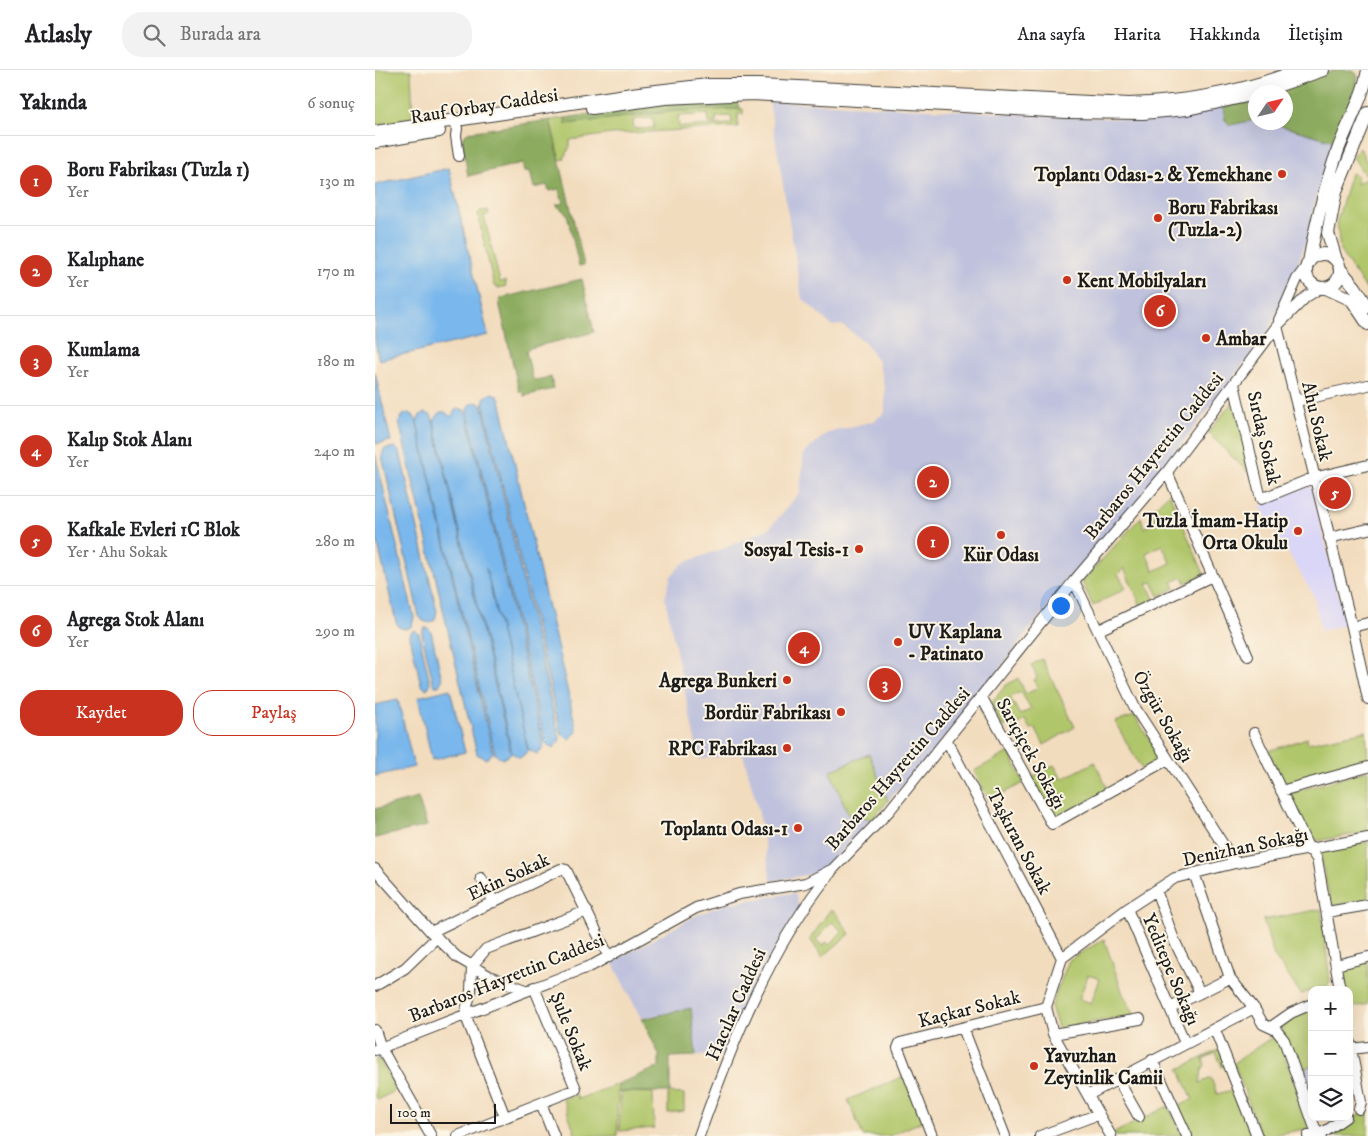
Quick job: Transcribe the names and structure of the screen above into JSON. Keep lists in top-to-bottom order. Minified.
{"streets":{"main road":["Rauf Orbay Caddesi"],"street":["Ahu Sokak","Sırdaş Sokak","Barbaros Hayrettin Caddesi","Özgür Sokağı","Sarıçiçek Sokağı","Taşkıran Sokak","Denizhan Sokağı","Ekin Sokak","Yeditepe Sokağı","Hacılar Caddesi","Kaçkar Sokak","Şule Sokak"]},"crossings":[["Ahu Sokak","Sırdaş Sokak"],["Ahu Sokak","Barbaros Hayrettin Caddesi"],["Sırdaş Sokak","Barbaros Hayrettin Caddesi"],["Barbaros Hayrettin Caddesi","Özgür Sokağı"],["Barbaros Hayrettin Caddesi","Sarıçiçek Sokağı"],["Barbaros Hayrettin Caddesi","Taşkıran Sokak"],["Barbaros Hayrettin Caddesi","Ekin Sokak"],["Barbaros Hayrettin Caddesi","Hacılar Caddesi"],["Barbaros Hayrettin Caddesi","Şule Sokak"],["Özgür Sokağı","Sarıçiçek Sokağı"],["Özgür Sokağı","Denizhan Sokağı"],["Taşkıran Sokak","Denizhan Sokağı"],["Denizhan Sokağı","Yeditepe Sokağı"]],"places":["Toplantı Odası-2 & Yemekhane","Boru Fabrikası (Tuzla-2)","Kent Mobilyaları","Ambar","Tuzla İmam-Hatip Orta Okulu","Kür Odası","Sosyal Tesis-1","UV Kaplana - Patinato","Agrega Bunkeri","Bordür Fabrikası","RPC Fabrikası","Toplantı Odası-1","Yavuzhan Zeytinlik Camii"],"scale_bar":"100 m","north":"top right","page":{"header":"Atlasly","search":"Burada ara","nav":["Ana sayfa","Harita","Hakkında","İletişim"],"heading":["Yakında","6 sonuç"],"list":[{"mark":"1","name":"Boru Fabrikası (Tuzla 1)","note":"Yer","value":"130 m"},{"mark":"2","name":"Kalıphane","note":"Yer","value":"170 m"},{"mark":"3","name":"Kumlama","note":"Yer","value":"180 m"},{"mark":"4","name":"Kalıp Stok Alanı","note":"Yer","value":"240 m"},{"mark":"5","name":"Kafkale Evleri 1C Blok","note":"Yer · Ahu Sokak","value":"280 m"},{"mark":"6","name":"Agrega Stok Alanı","note":"Yer","value":"290 m"}],"pins":["6","2","5","1","4","3"],"buttons":["Kaydet","Paylaş"],"map_buttons":["+","−"],"scale":"100 m"}}
